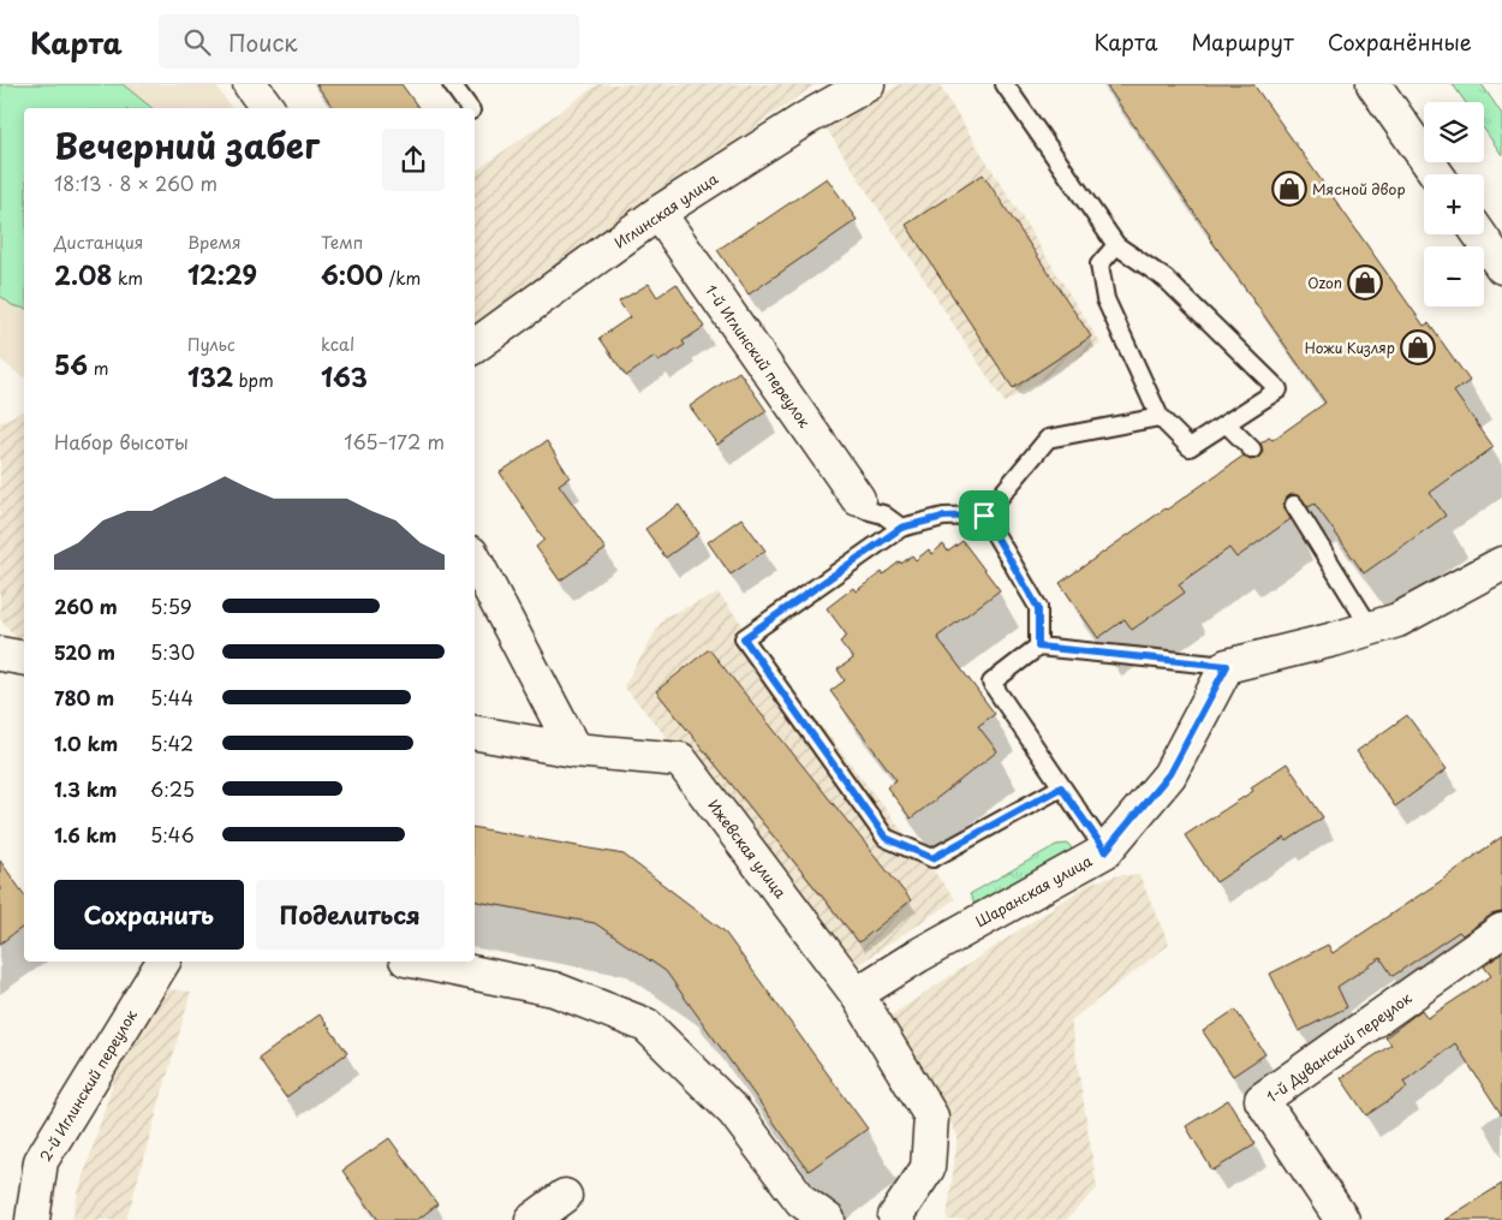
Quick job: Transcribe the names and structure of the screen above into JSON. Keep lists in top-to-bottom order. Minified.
{"streets":{"street":["Иглинская улица","1-й Иглинский переулок","Ижевская улица","Шаранская улица","1-й Дуванский переулок","2-й Иглинский переулок"]},"crossings":[["Иглинская улица","1-й Иглинский переулок"],["Ижевская улица","Шаранская улица"]],"places":{"shop":["Мясной двор","Ozon","Ножи Кизляр"]},"page":{"header":"Карта","search":"Поиск","nav":["Карта","Маршрут","Сохранённые"],"map_buttons":["+","−"],"heading":["Вечерний забег","18:13 · 8 × 260 m"],"stats":[["Дистанция","2.08 km"],["Время","12:29"],["Темп","6:00 /km"],["56 m"],["Пульс","132 bpm"],["kcal","163"]],"chart":["Набор высоты","165–172 m"],"list":[{"name":"260 m","note":"5:59"},{"name":"520 m","note":"5:30"},{"name":"780 m","note":"5:44"},{"name":"1.0 km","note":"5:42"},{"name":"1.3 km","note":"6:25"},{"name":"1.6 km","note":"5:46"}],"buttons":["Сохранить","Поделиться"]}}
